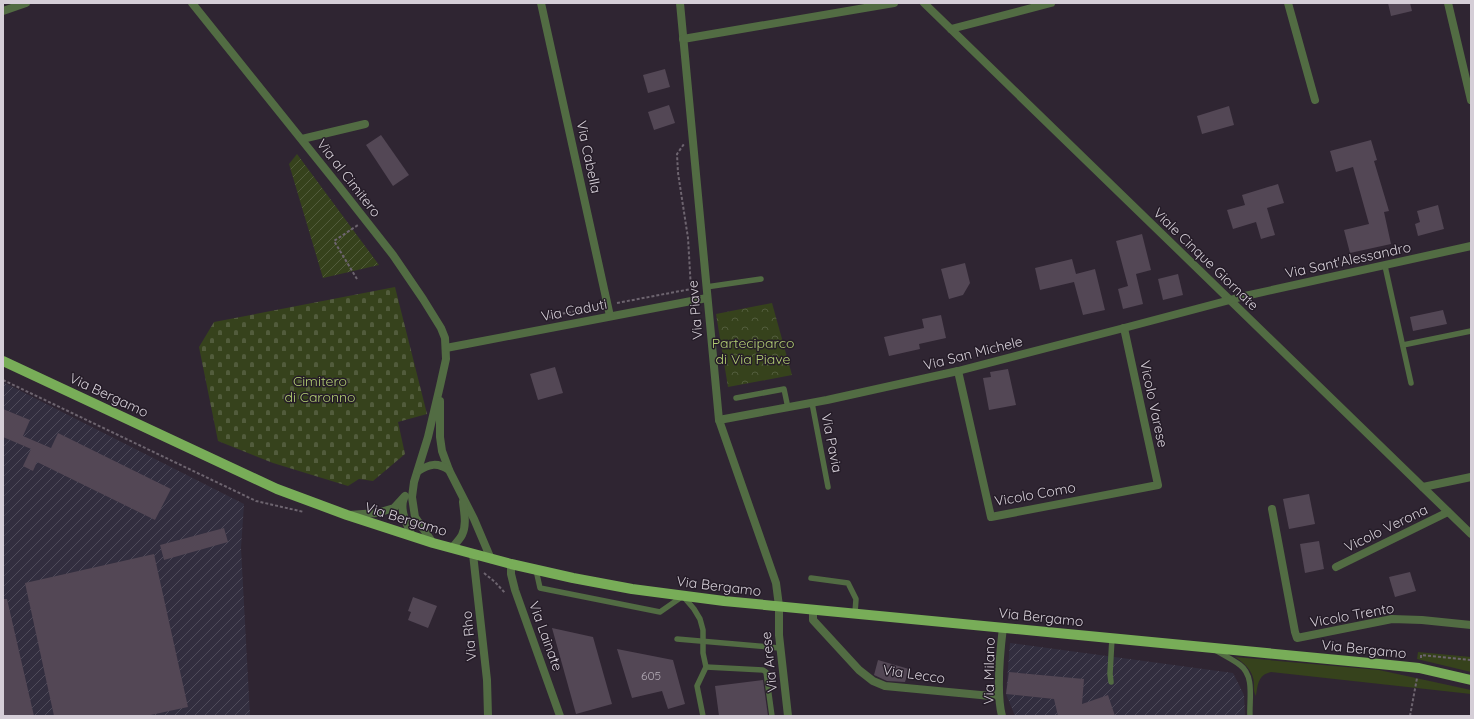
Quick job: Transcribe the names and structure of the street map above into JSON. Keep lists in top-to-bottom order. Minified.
{"streets":{"main road":["Via Bergamo"],"street":["Via Cabella","Via al Cimitero","Viale Cinque Giornate","Via Sant'Alessandro","Via Caduti","Via Piave","Via San Michele","Vicolo Varese","Vicolo Como","Vicolo Verona","Vicolo Trento","Via Rho","Via Lainate","Via Arese","Via Milano","Via Lecco"],"lane":["Via Pavia"]},"crossings":[["Via Cabella","Via Caduti"],["Via al Cimitero","Via Caduti"],["Viale Cinque Giornate","Via Sant'Alessandro"],["Viale Cinque Giornate","Via San Michele"],["Viale Cinque Giornate","Vicolo Verona"],["Via Sant'Alessandro","Via San Michele"],["Via Caduti","Via Piave"],["Via Piave","Via San Michele"],["Via Piave","Via Bergamo"],["Via Piave","Via Arese"],["Via San Michele","Vicolo Varese"],["Via San Michele","Via Pavia"],["Via San Michele","Vicolo Como"],["Via Bergamo","Via Rho"],["Via Bergamo","Via Lainate"],["Via Bergamo","Via Arese"],["Via Bergamo","Via Milano"],["Via Bergamo","Via Lecco"],["Vicolo Varese","Vicolo Como"],["Via Milano","Via Lecco"]],"parks":["Parteciparco di Via Piave","Cimitero di Caronno"],"house_numbers":["605"]}
